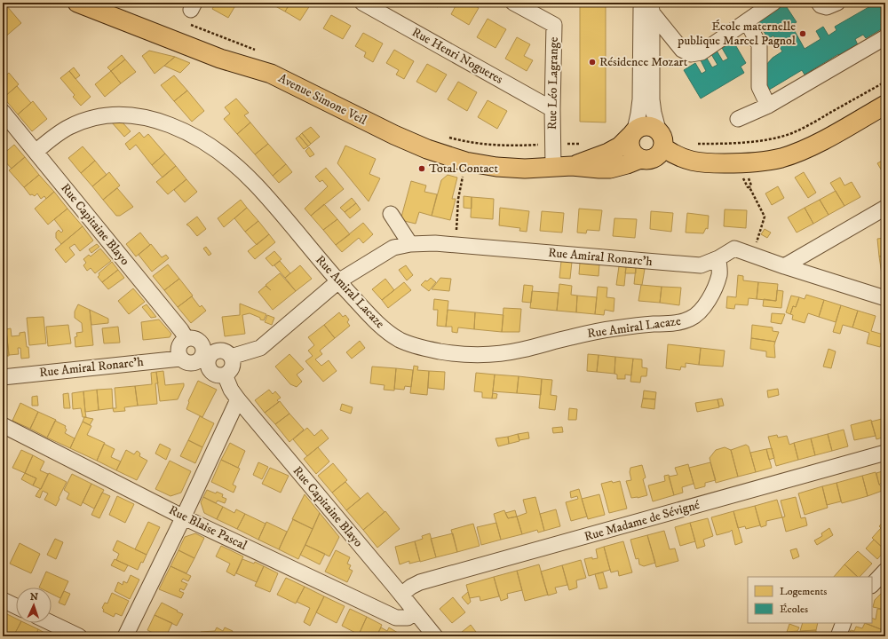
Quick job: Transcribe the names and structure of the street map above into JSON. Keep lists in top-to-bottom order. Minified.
{"streets":{"main road":["Avenue Simone Veil"],"street":["Rue Henri Nogueres","Rue Léo Lagrange","Rue Capitaine Blayo","Rue Amiral Ronarc'h","Rue Amiral Lacaze","Rue Madame de Sévigné","Rue Blaise Pascal"]},"crossings":[["Rue Henri Nogueres","Rue Léo Lagrange"],["Rue Léo Lagrange","Avenue Simone Veil"],["Rue Capitaine Blayo","Rue Amiral Ronarc'h"],["Rue Capitaine Blayo","Rue Amiral Lacaze"],["Rue Capitaine Blayo","Rue Madame de Sévigné"],["Rue Capitaine Blayo","Rue Blaise Pascal"],["Rue Amiral Ronarc'h","Rue Amiral Lacaze"]],"places":["École maternelle publique Marcel Pagnol","Résidence Mozart","Total Contact"],"legend":["Logements","Écoles"],"north":"top"}
